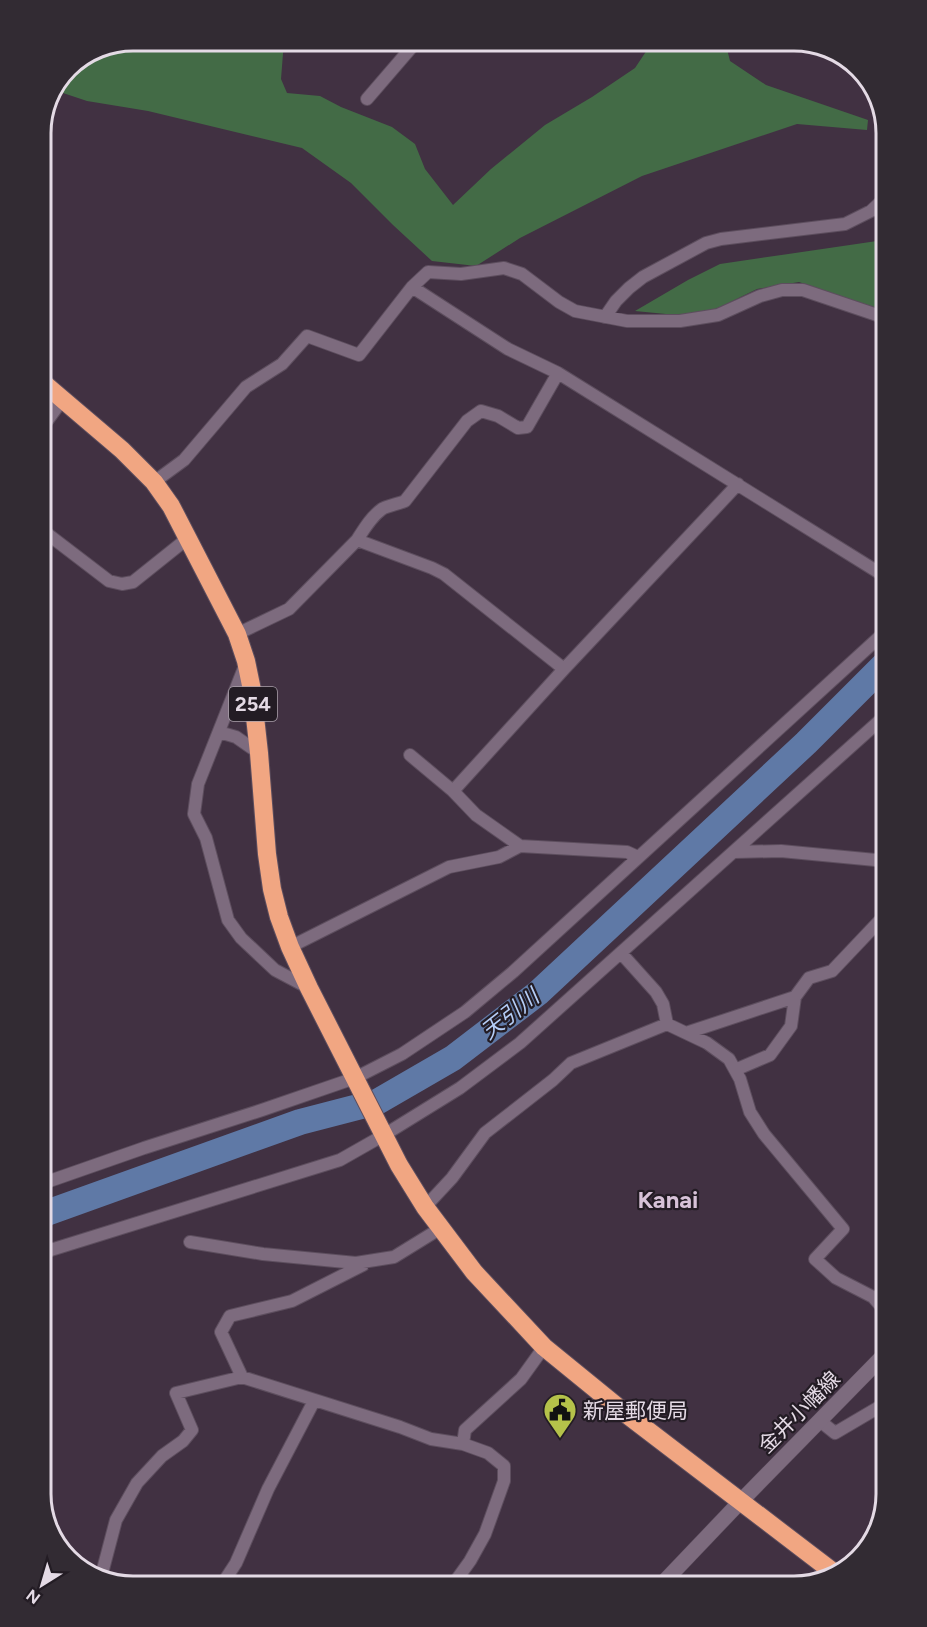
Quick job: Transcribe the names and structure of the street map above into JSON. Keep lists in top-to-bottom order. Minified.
{"streets":{"highway":["254"],"main road":["金井小幡線"]},"crossings":[["254","金井小幡線"]],"districts":["Kanai"],"water":["天引川"],"places":{"public building":["新屋郵便局"]},"north":"bottom left"}
